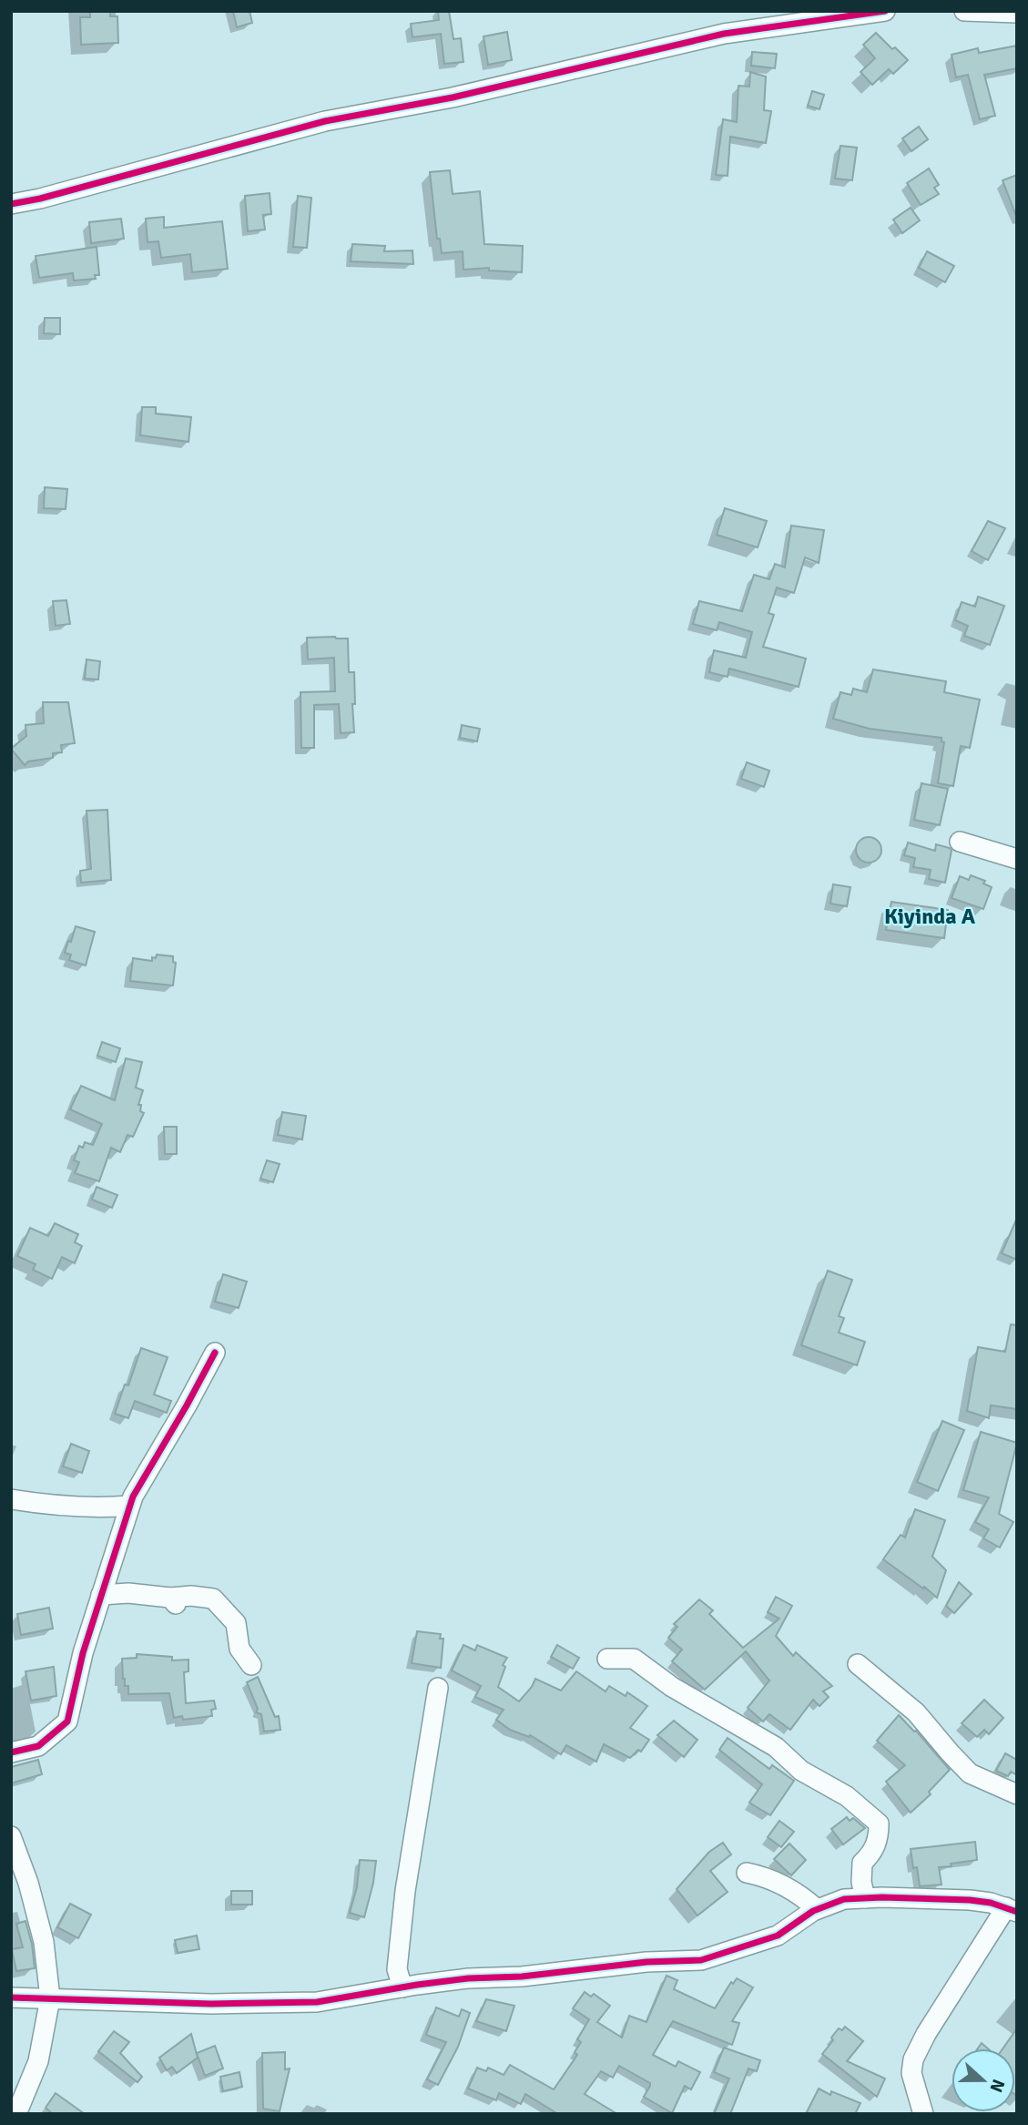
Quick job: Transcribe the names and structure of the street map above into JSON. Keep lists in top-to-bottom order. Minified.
{"districts":["Kiyinda A"],"north":"right"}
